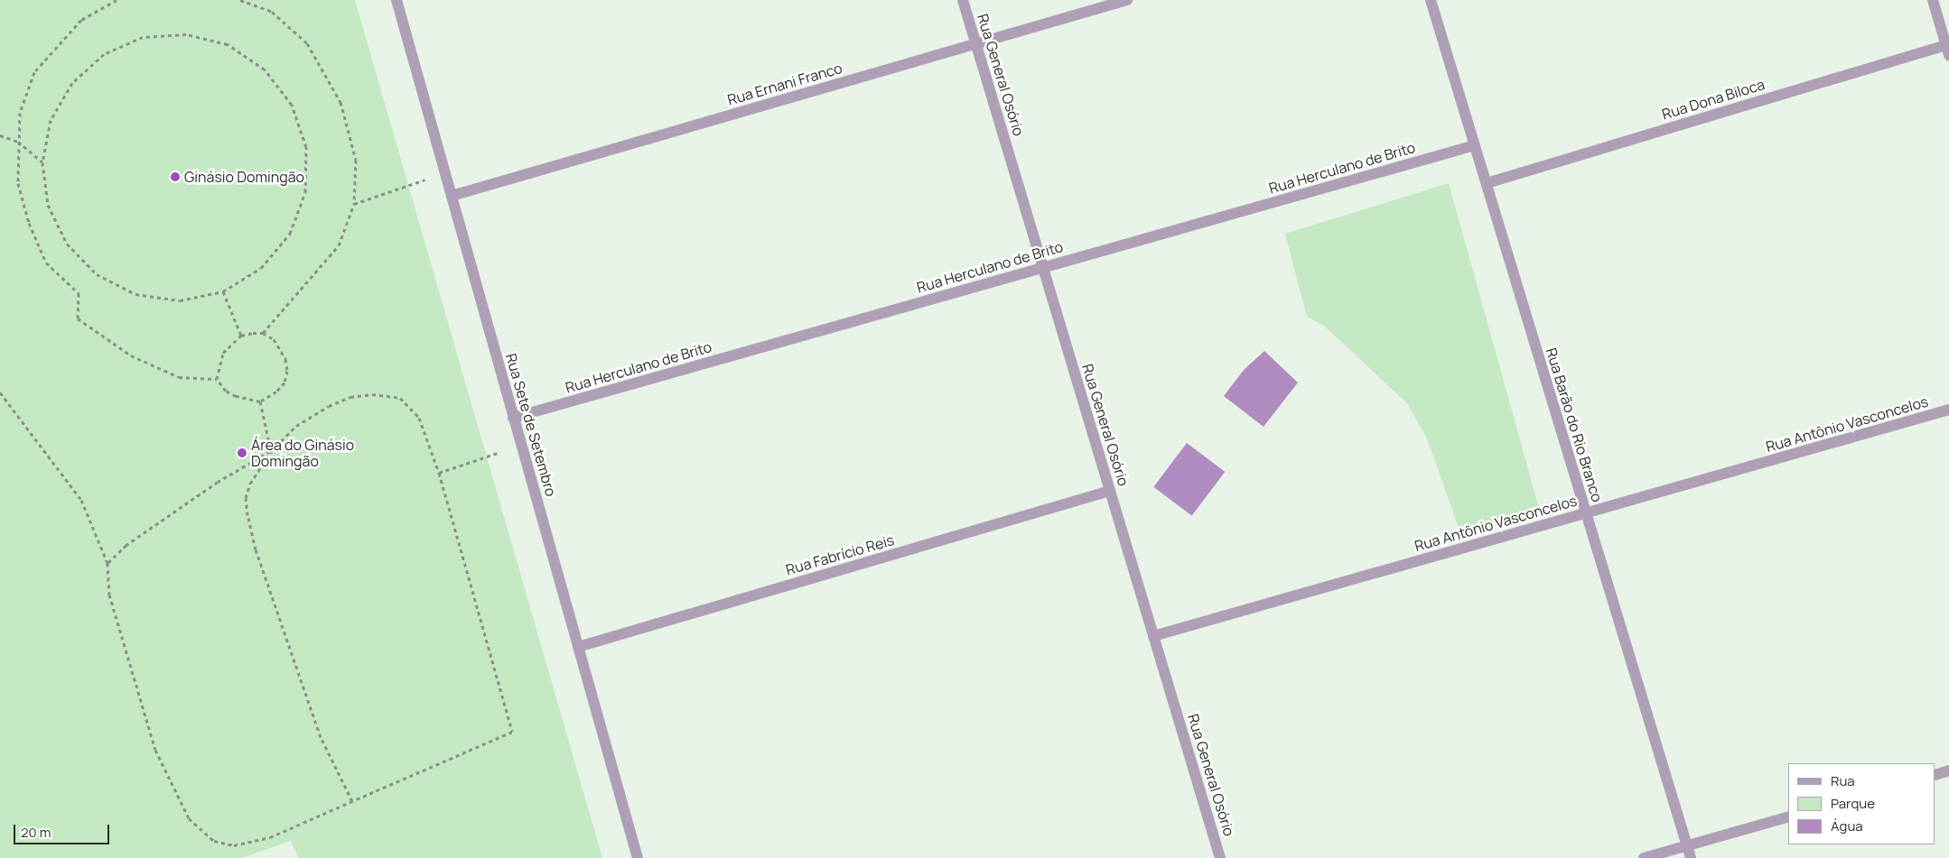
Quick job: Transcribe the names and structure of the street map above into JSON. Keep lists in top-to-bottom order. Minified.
{"streets":{"street":["Rua General Osório","Rua Ernani Franco","Rua Dona Biloca","Rua Herculano de Brito","Rua Antônio Vasconcelos","Rua Sete de Setembro","Rua Barão do Rio Branco","Rua Fabrício Reis"]},"crossings":[["Rua General Osório","Rua Ernani Franco"],["Rua General Osório","Rua Herculano de Brito"],["Rua General Osório","Rua Antônio Vasconcelos"],["Rua General Osório","Rua Fabrício Reis"],["Rua Ernani Franco","Rua Sete de Setembro"],["Rua Dona Biloca","Rua Barão do Rio Branco"],["Rua Herculano de Brito","Rua Sete de Setembro"],["Rua Herculano de Brito","Rua Barão do Rio Branco"],["Rua Antônio Vasconcelos","Rua Barão do Rio Branco"],["Rua Sete de Setembro","Rua Fabrício Reis"]],"places":["Ginásio Domingão","Área do Ginásio Domingão"],"legend":["Rua","Parque","Água"],"scale_bar":"20 m"}
